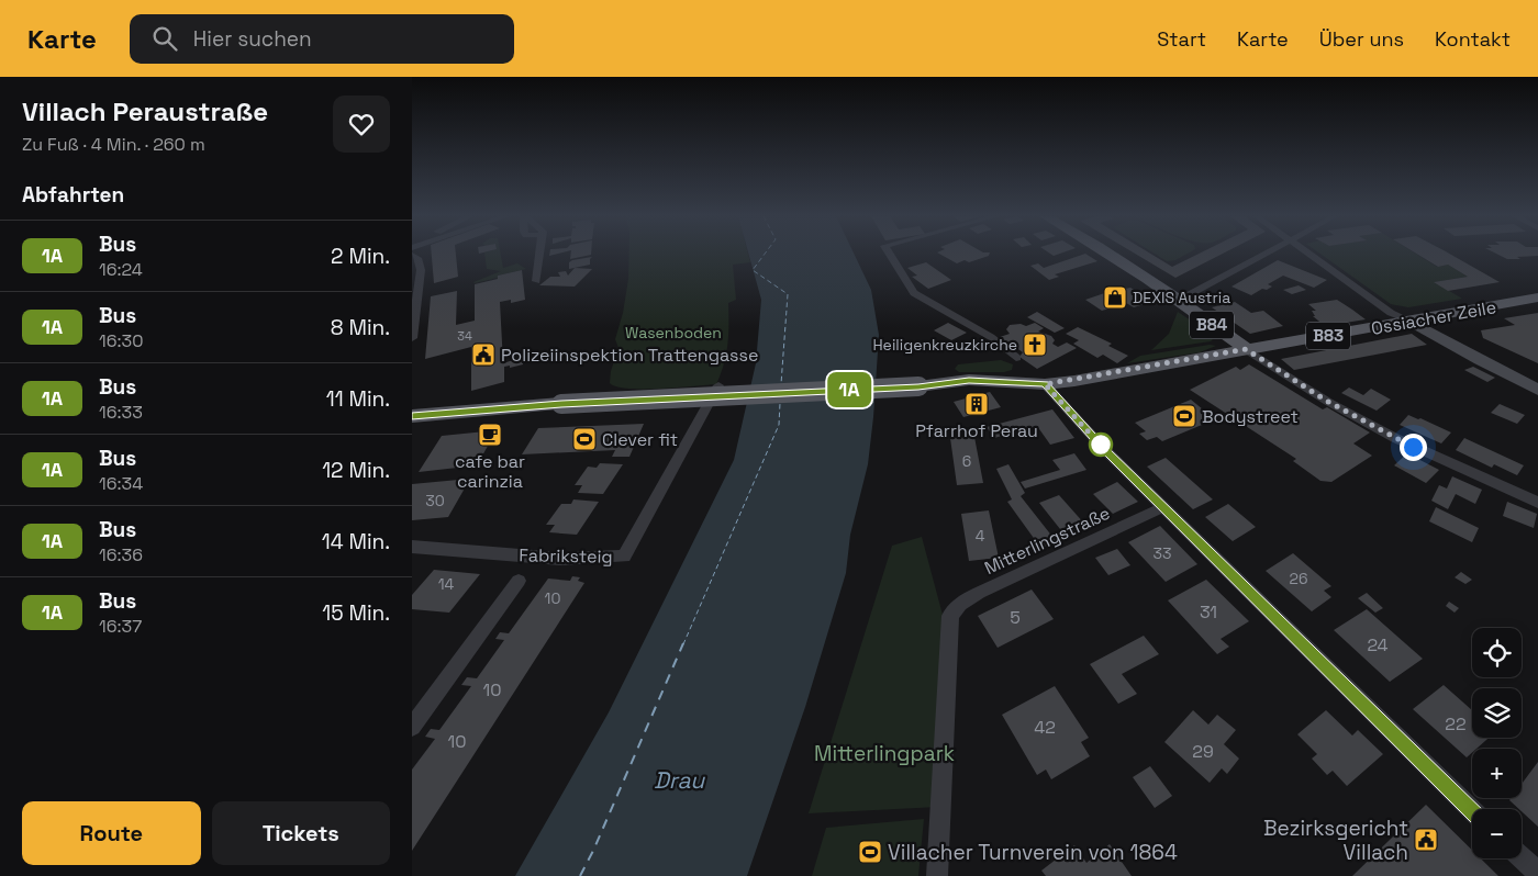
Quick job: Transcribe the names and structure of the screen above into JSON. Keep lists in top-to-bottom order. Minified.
{"streets":{"main road":["Ossiacher Zeile","B84","B83"],"street":["Mitterlingstraße","Fabriksteig"]},"crossings":[["Ossiacher Zeile","B84"]],"water":["Drau"],"parks":["Wasenboden","Mitterlingpark"],"places":{"shop":["DEXIS Austria"],"church":["Heiligenkreuzkirche"],"public building":["Polizeiinspektion Trattengasse","Bezirksgericht Villach"],"building":["Pfarrhof Perau"],"sports":["Bodystreet","Clever fit","Villacher Turnverein von 1864"],"cafe":["cafe bar carinzia"]},"lines":["bus line 1A"],"house_numbers":["34","6","30","4","33","26","14","10","31","5","24","10","22","42","10","29"],"page":{"header":"Karte","search":"Hier suchen","nav":["Start","Karte","Über uns","Kontakt"],"heading":[["Villach Peraustraße","Zu Fuß · 4 Min. · 260 m"],"Abfahrten"],"on_map":"1A","list":[{"mark":"1A","name":"Bus","note":"16:24","value":"2 Min."},{"mark":"1A","name":"Bus","note":"16:30","value":"8 Min."},{"mark":"1A","name":"Bus","note":"16:33","value":"11 Min."},{"mark":"1A","name":"Bus","note":"16:34","value":"12 Min."},{"mark":"1A","name":"Bus","note":"16:36","value":"14 Min."},{"mark":"1A","name":"Bus","note":"16:37","value":"15 Min."}],"map_buttons":["+","−"],"buttons":["Route","Tickets"]}}
